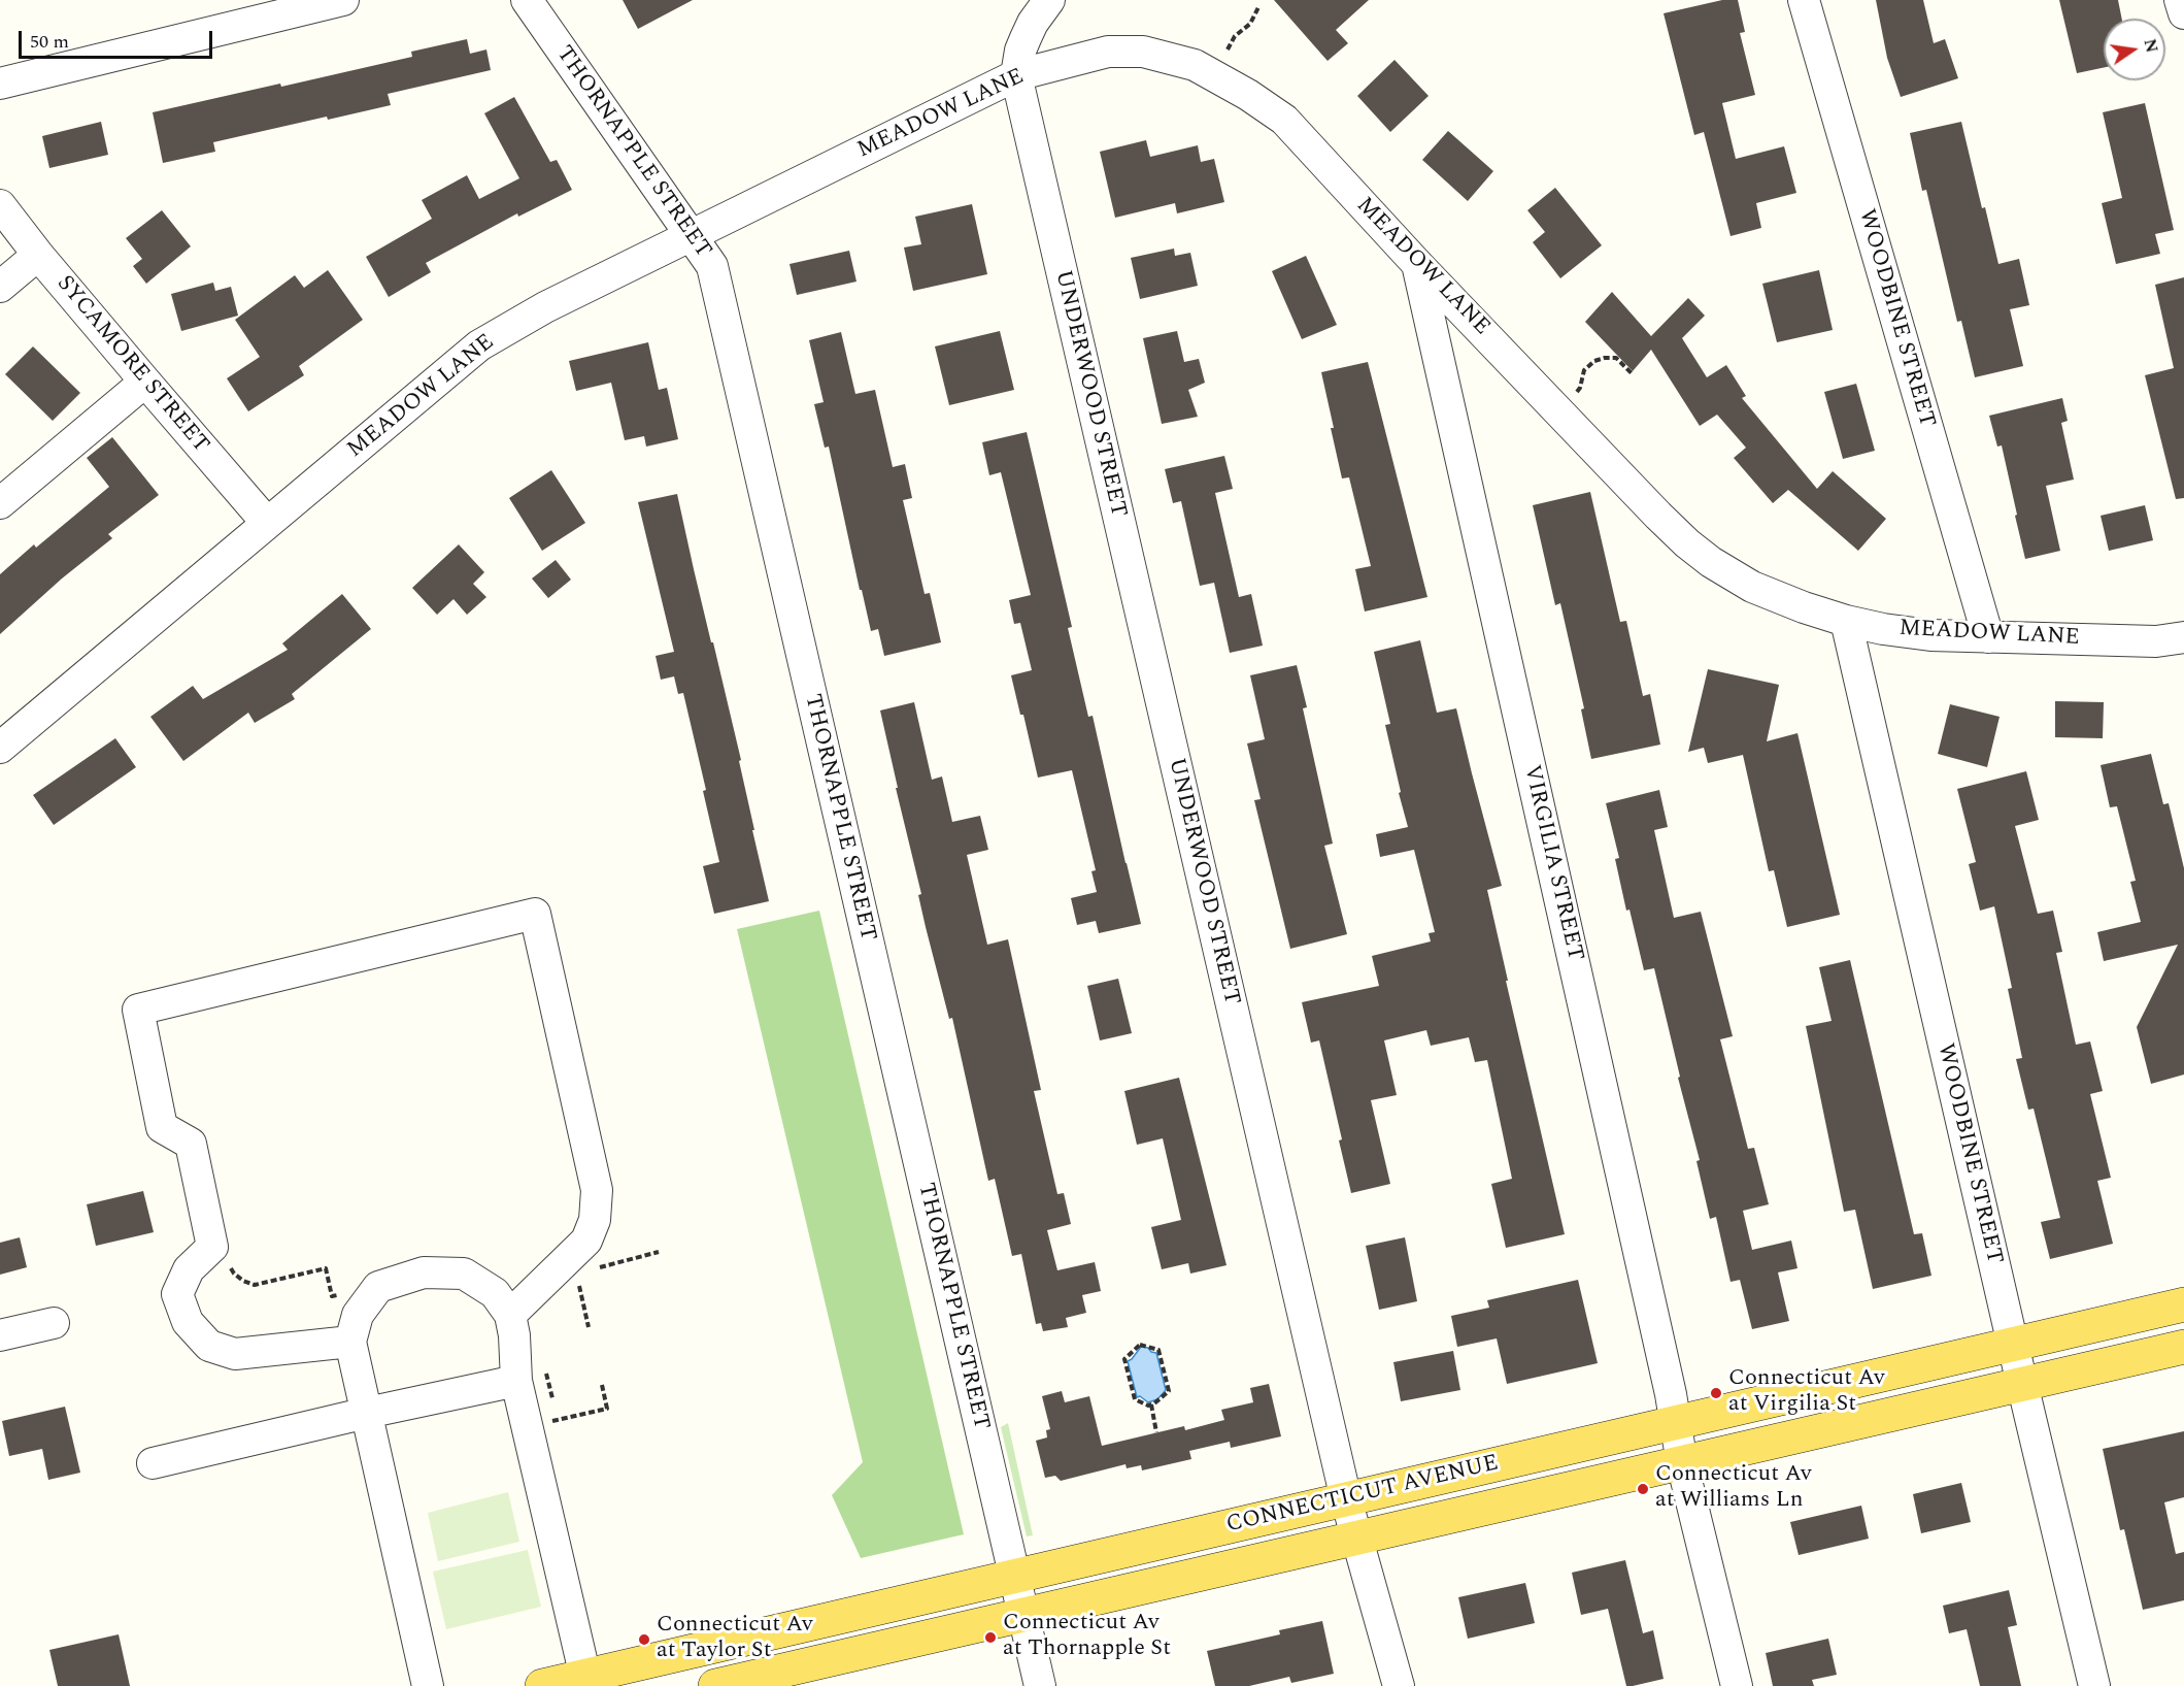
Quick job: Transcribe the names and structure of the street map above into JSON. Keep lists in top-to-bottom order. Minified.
{"streets":{"main road":["CONNECTICUT AVENUE"],"street":["MEADOW LANE","THORNAPPLE STREET","WOODBINE STREET","SYCAMORE STREET","UNDERWOOD STREET","VIRGILIA STREET"]},"crossings":[["MEADOW LANE","THORNAPPLE STREET"],["MEADOW LANE","WOODBINE STREET"],["MEADOW LANE","SYCAMORE STREET"],["MEADOW LANE","UNDERWOOD STREET"],["MEADOW LANE","VIRGILIA STREET"],["THORNAPPLE STREET","CONNECTICUT AVENUE"],["WOODBINE STREET","CONNECTICUT AVENUE"],["UNDERWOOD STREET","CONNECTICUT AVENUE"],["VIRGILIA STREET","CONNECTICUT AVENUE"]],"places":["Connecticut Av at Virgilia St","Connecticut Av at Williams Ln","Connecticut Av at Thornapple St","Connecticut Av at Taylor St"],"scale_bar":"50 m","north":"right"}
